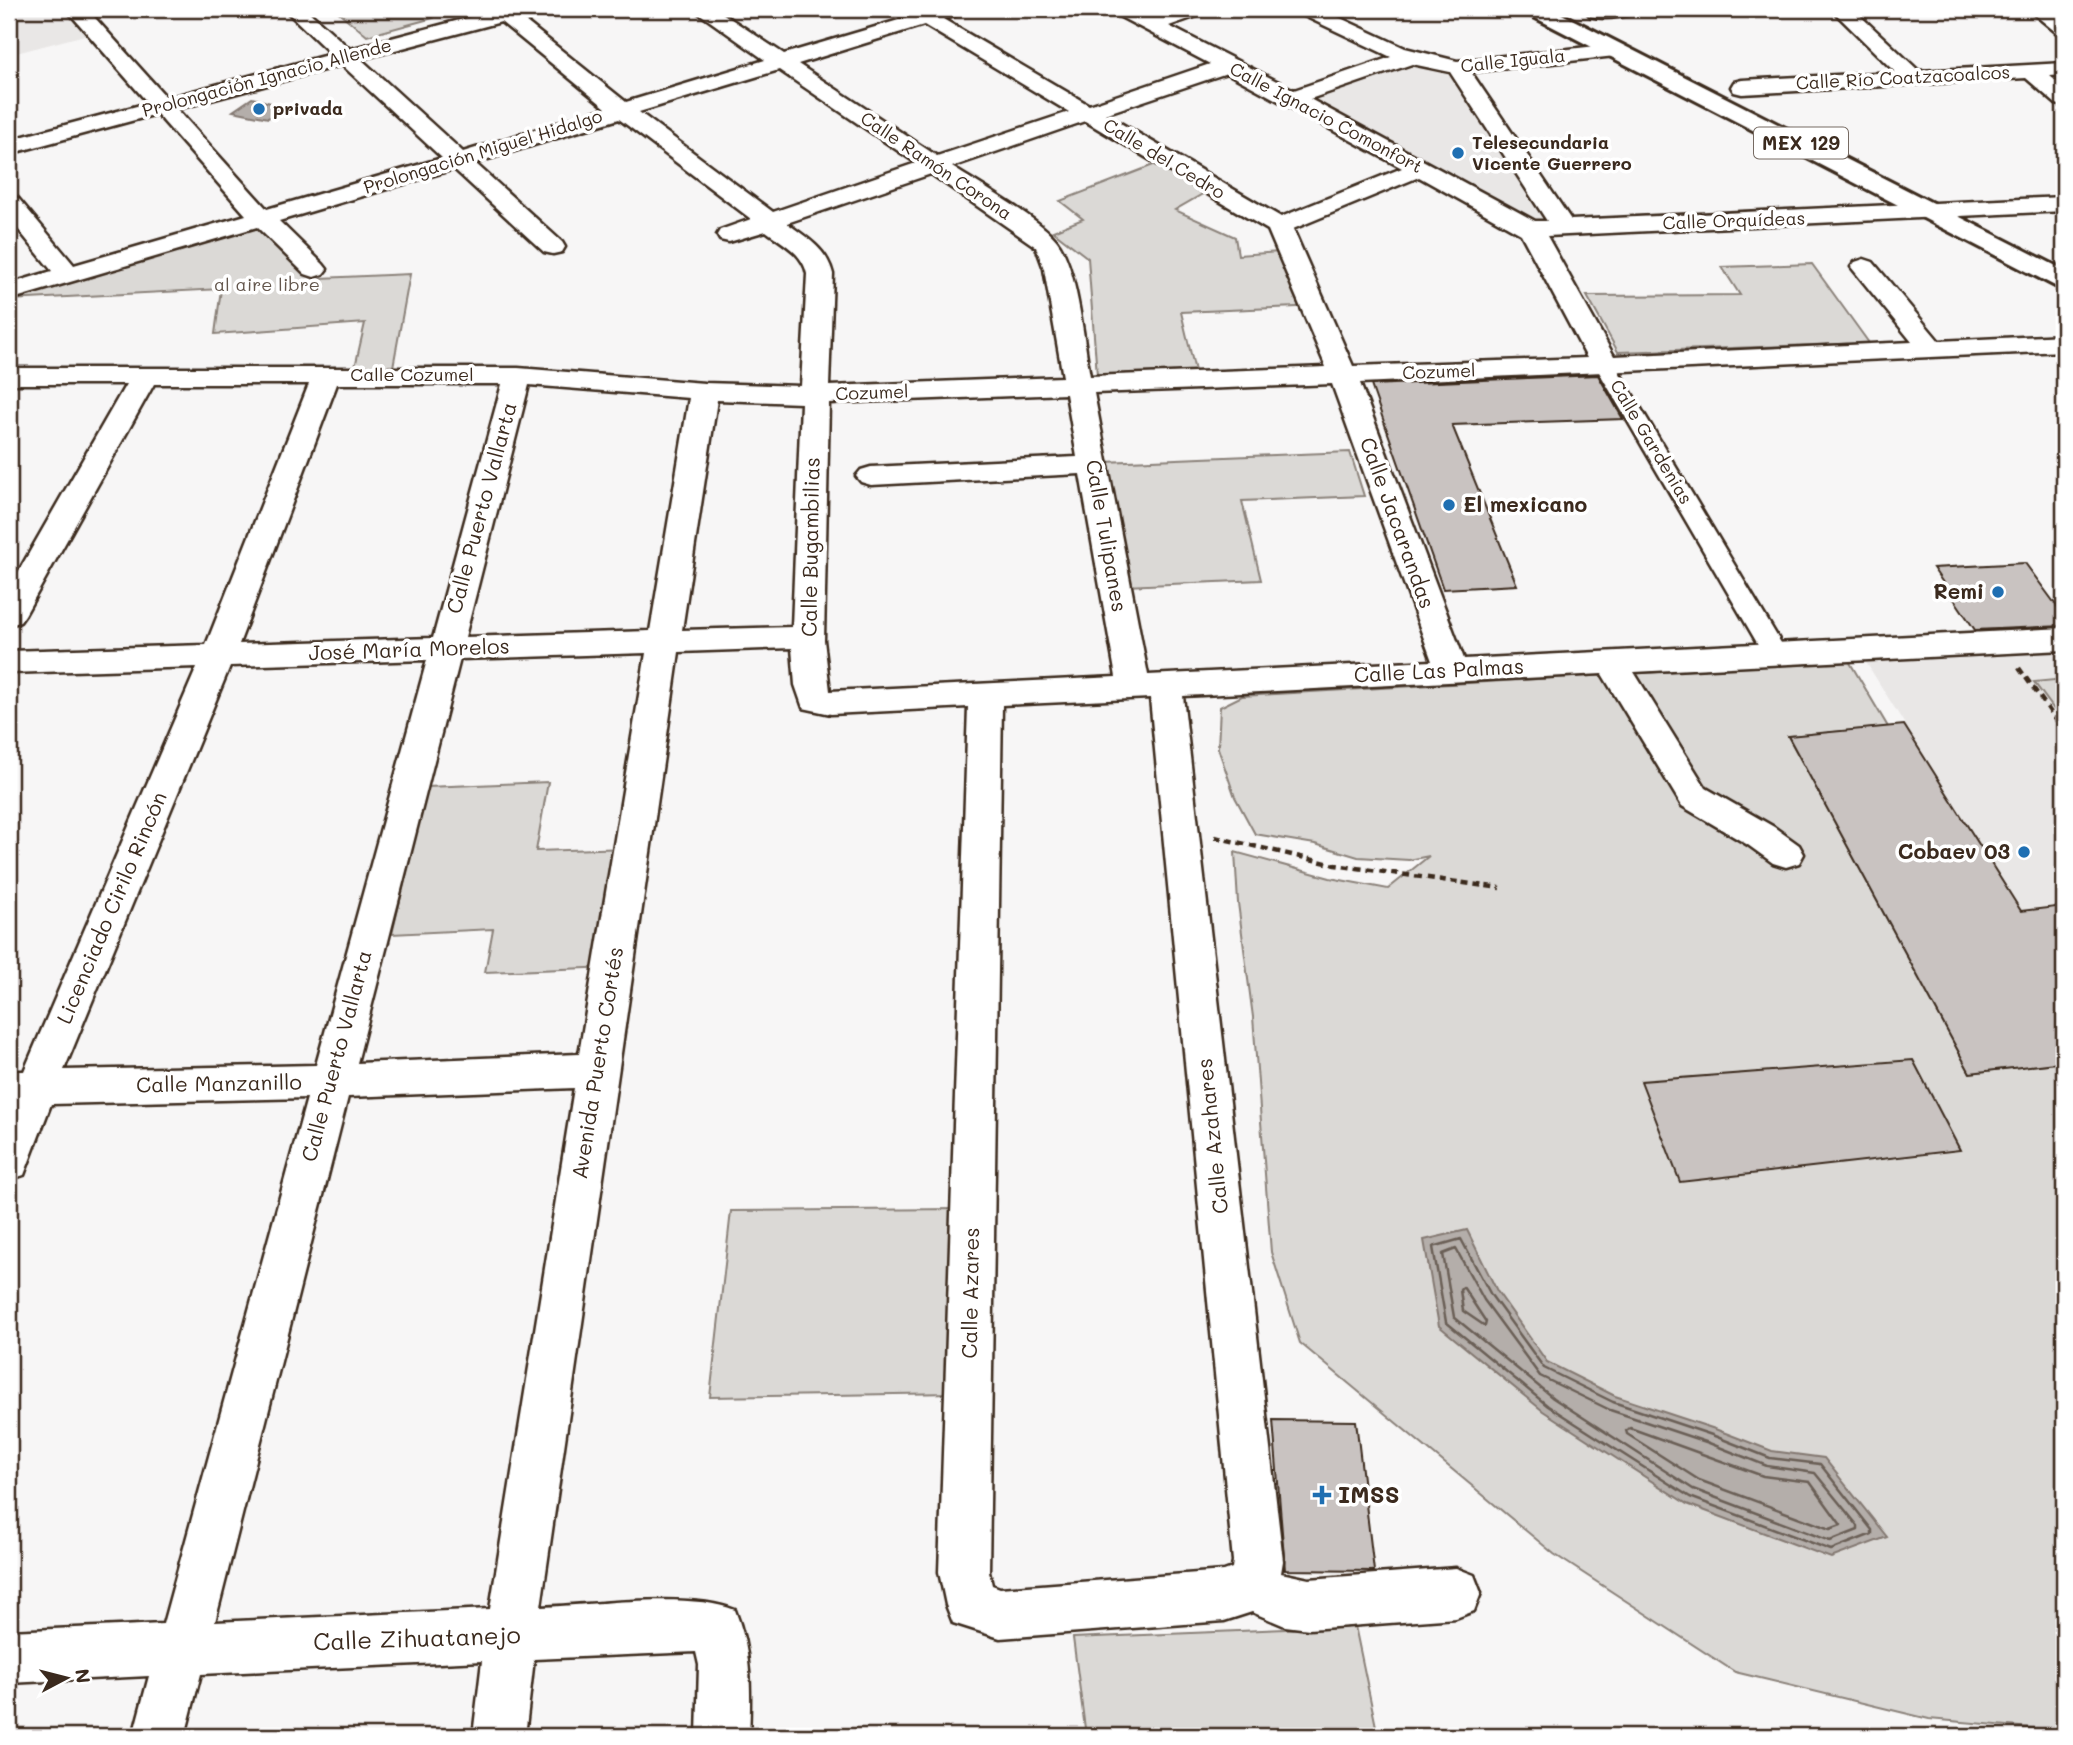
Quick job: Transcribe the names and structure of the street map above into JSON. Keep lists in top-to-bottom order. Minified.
{"streets":{"main road":["MEX 129"],"street":["Calle Iguala","Prolongación Ignacio Allende","Calle Río Coatzacoalcos","Calle Ignacio Comonfort","Prolongación Miguel Hidalgo","Calle del Cedro","Calle Ramón Corona","Calle Orquídeas","Cozumel","Calle Cozumel","Calle Gardenias","Calle Puerto Vallarta","Calle Jacarandas","Calle Tulipanes","Calle Bugambilias","José María Morelos","Calle Las Palmas","Licenciado Cirilo Rincón","Avenida Puerto Cortés","Calle Manzanillo","Calle Azahares","Calle Azares","Calle Zihuatanejo"]},"crossings":[["Calle Iguala","Calle Ignacio Comonfort"],["Calle Iguala","MEX 129"],["Calle Río Coatzacoalcos","MEX 129"],["Calle Ignacio Comonfort","Calle Orquídeas"],["Calle Ignacio Comonfort","Calle Gardenias"],["MEX 129","Calle Orquídeas"],["Prolongación Miguel Hidalgo","Calle del Cedro"],["Prolongación Miguel Hidalgo","Calle Ramón Corona"],["Calle Ramón Corona","Cozumel"],["Calle Ramón Corona","Calle Tulipanes"],["Calle Orquídeas","Calle Gardenias"],["Cozumel","Calle Cozumel"],["Cozumel","Calle Gardenias"],["Cozumel","Calle Jacarandas"],["Cozumel","Calle Tulipanes"],["Cozumel","Calle Bugambilias"],["Calle Cozumel","Calle Puerto Vallarta"],["Calle Cozumel","Calle Bugambilias"],["Calle Cozumel","Licenciado Cirilo Rincón"],["Calle Cozumel","Avenida Puerto Cortés"],["Calle Gardenias","Calle Las Palmas"],["Calle Puerto Vallarta","José María Morelos"],["Calle Puerto Vallarta","Calle Manzanillo"],["Calle Puerto Vallarta","Calle Zihuatanejo"],["Calle Jacarandas","Calle Las Palmas"],["Calle Tulipanes","Calle Las Palmas"],["Calle Tulipanes","Calle Azahares"],["Calle Bugambilias","José María Morelos"],["Calle Bugambilias","Calle Las Palmas"],["José María Morelos","Licenciado Cirilo Rincón"],["José María Morelos","Avenida Puerto Cortés"],["Calle Las Palmas","Calle Azahares"],["Calle Las Palmas","Calle Azares"],["Licenciado Cirilo Rincón","Calle Manzanillo"],["Avenida Puerto Cortés","Calle Manzanillo"],["Avenida Puerto Cortés","Calle Zihuatanejo"],["Calle Azahares","Calle Azares"]],"parks":["al aire libre"],"places":{"other":["privada","Telesecundaria Vicente Guerrero","El mexicano","Remi","Cobaev 03"],"health":["IMSS"]},"north":"right"}
